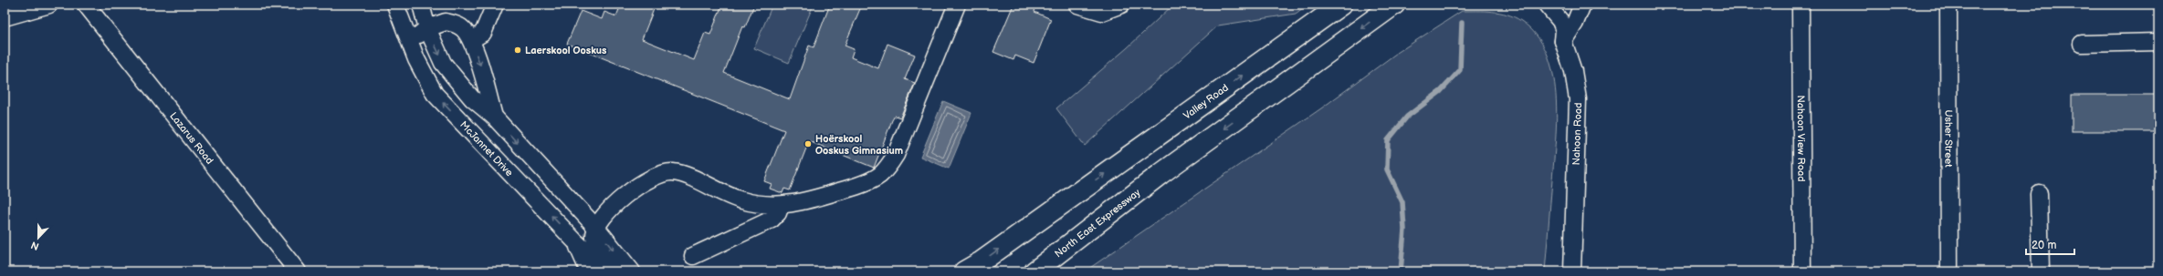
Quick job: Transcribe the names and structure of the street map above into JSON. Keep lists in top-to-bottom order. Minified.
{"streets":{"highway":["Valley Road","North East Expressway"],"street":["Nahoon Road","Lazarus Road","Nahoon View Road","Usher Street","McJannet Drive"]},"one_way":["Valley Road","North East Expressway"],"places":["Laerskool Ooskus","Hoërskool Ooskus Gimnasium"],"scale_bar":"20 m","north":"bottom"}
